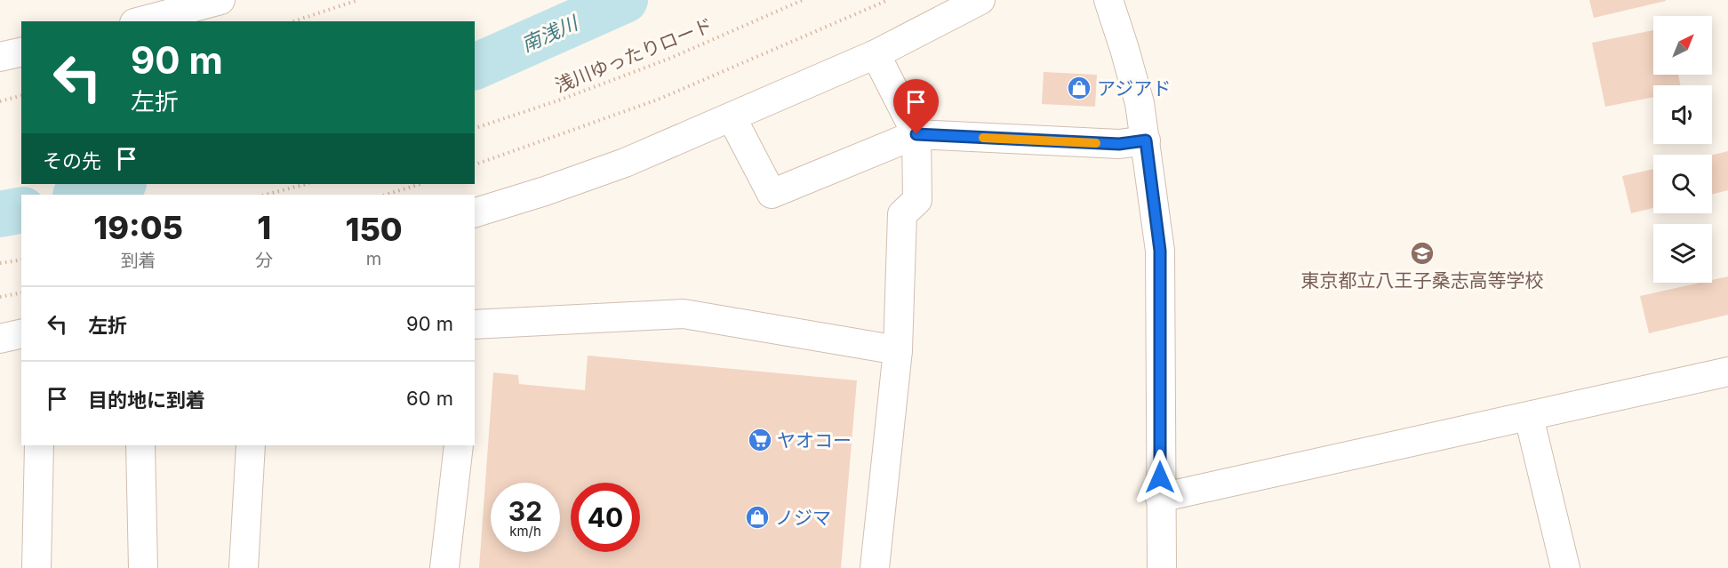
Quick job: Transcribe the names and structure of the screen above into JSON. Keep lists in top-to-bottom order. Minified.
{"streets":{"path":["浅川ゆったりロード"]},"water":["南浅川"],"places":{"shop":["アジアド","ノジマ"],"school or university":["東京都立八王子桑志高等学校"],"supermarket":["ヤオコー"]},"north":"top right","page":{"turn":["90 m","左折"],"then":"その先","eta":["19:05","到着","1","分","150","m"],"list":[{"name":"左折","value":"90 m"},{"name":"目的地に到着","value":"60 m"}],"speed":"32 km/h","limit":"40"}}
